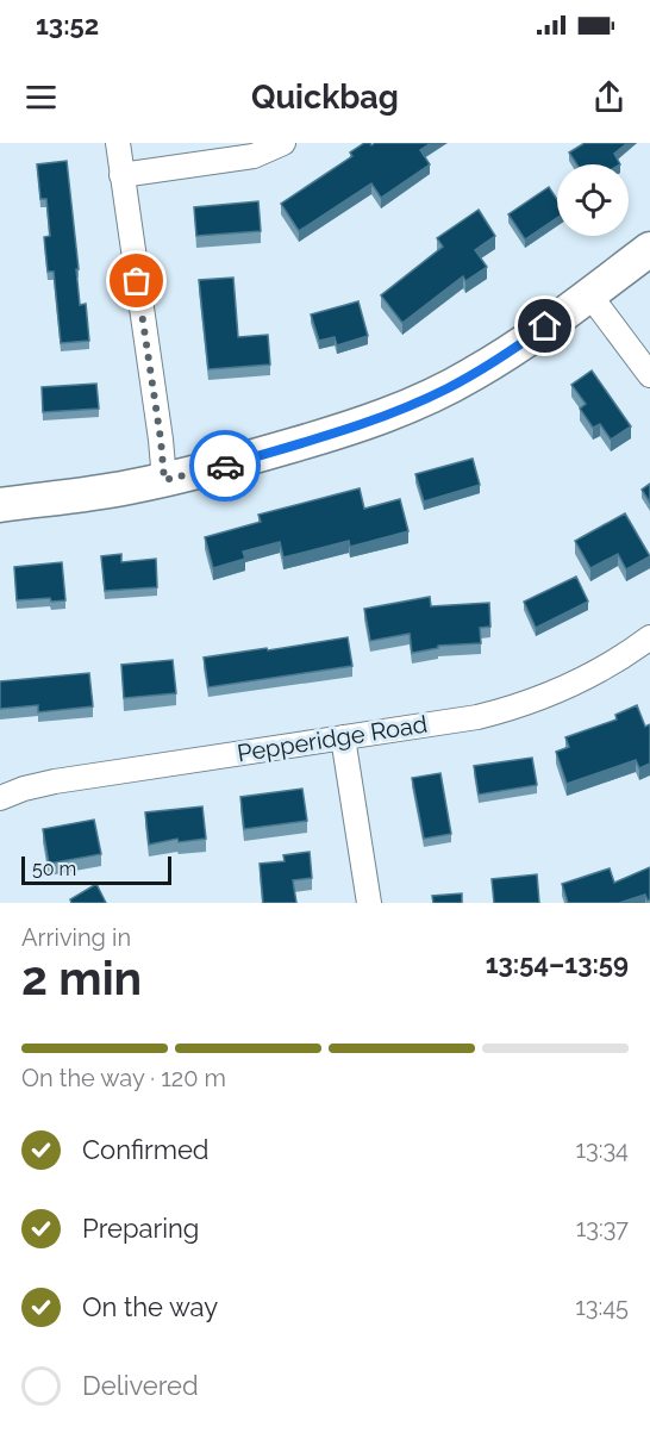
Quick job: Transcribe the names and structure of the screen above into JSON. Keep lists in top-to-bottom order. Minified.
{"streets":{"street":["Pepperidge Road"]},"scale_bar":"50 m","page":{"status":"13:52","header":"Quickbag","scale":"50 m","heading":["2 min","Arriving in","13:54–13:59"],"bar":"On the way · 120 m","list":[["Confirmed","13:34"],["Preparing","13:37"],["On the way","13:45"],"Delivered"]}}
